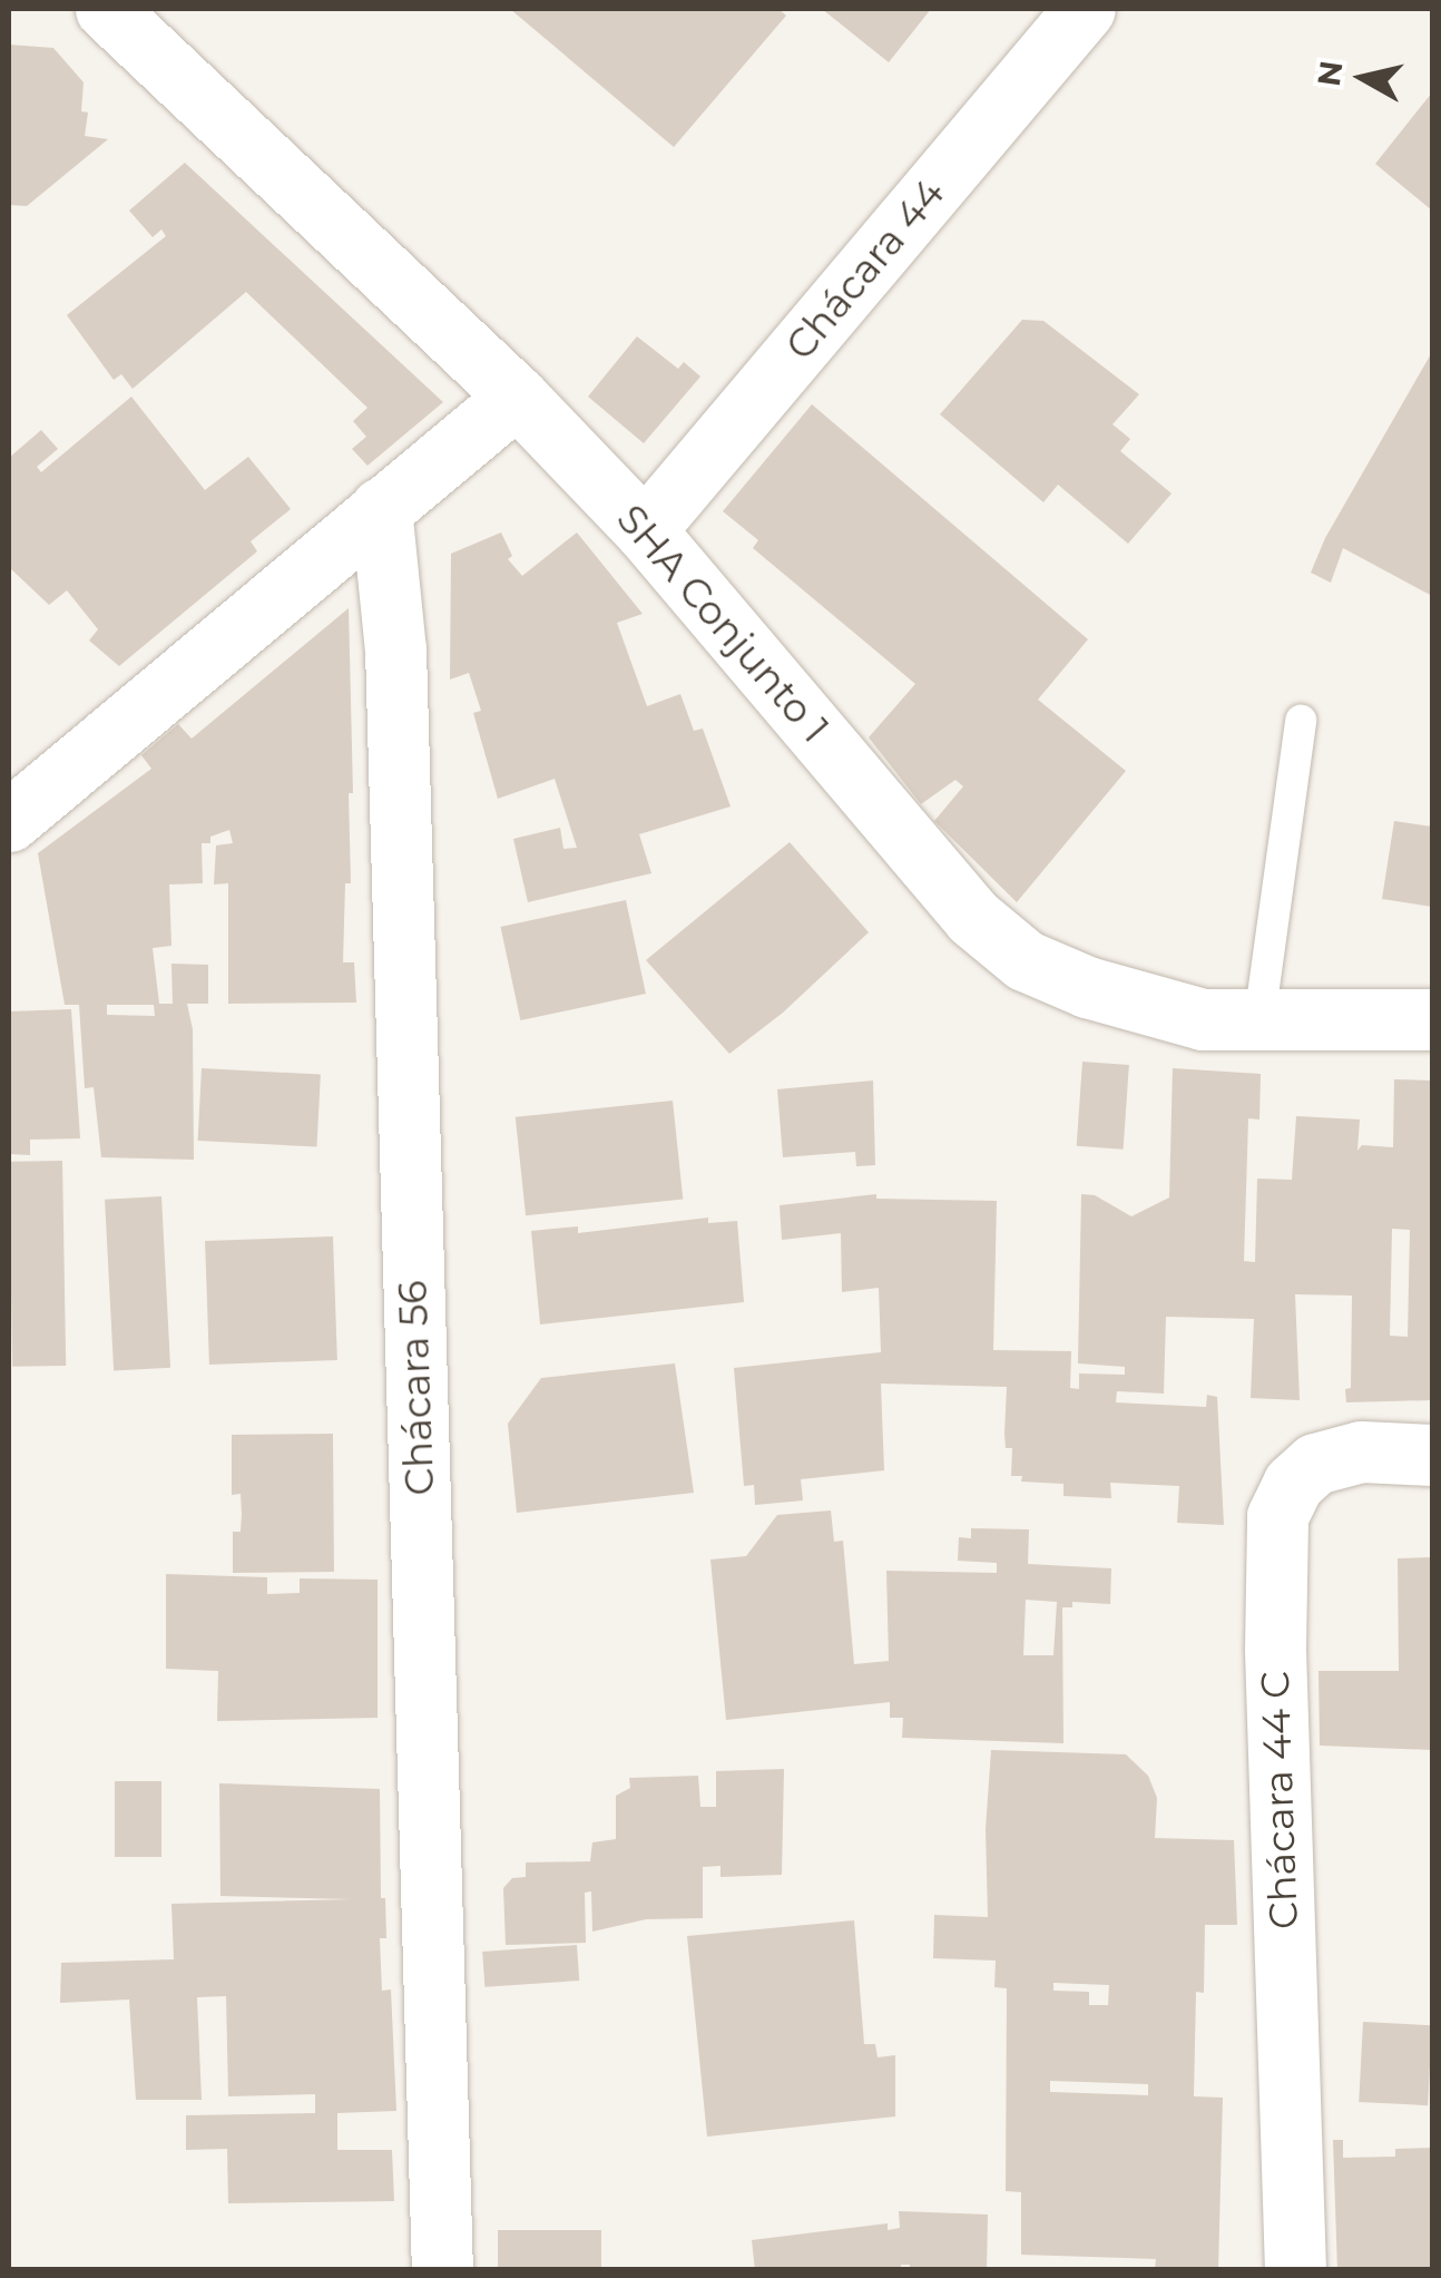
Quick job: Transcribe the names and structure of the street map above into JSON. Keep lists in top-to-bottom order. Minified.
{"streets":{"street":["Chácara 44","SHA Conjunto 1","Chácara 56","Chácara 44 C"]},"crossings":[["Chácara 44","SHA Conjunto 1"]],"north":"left"}
